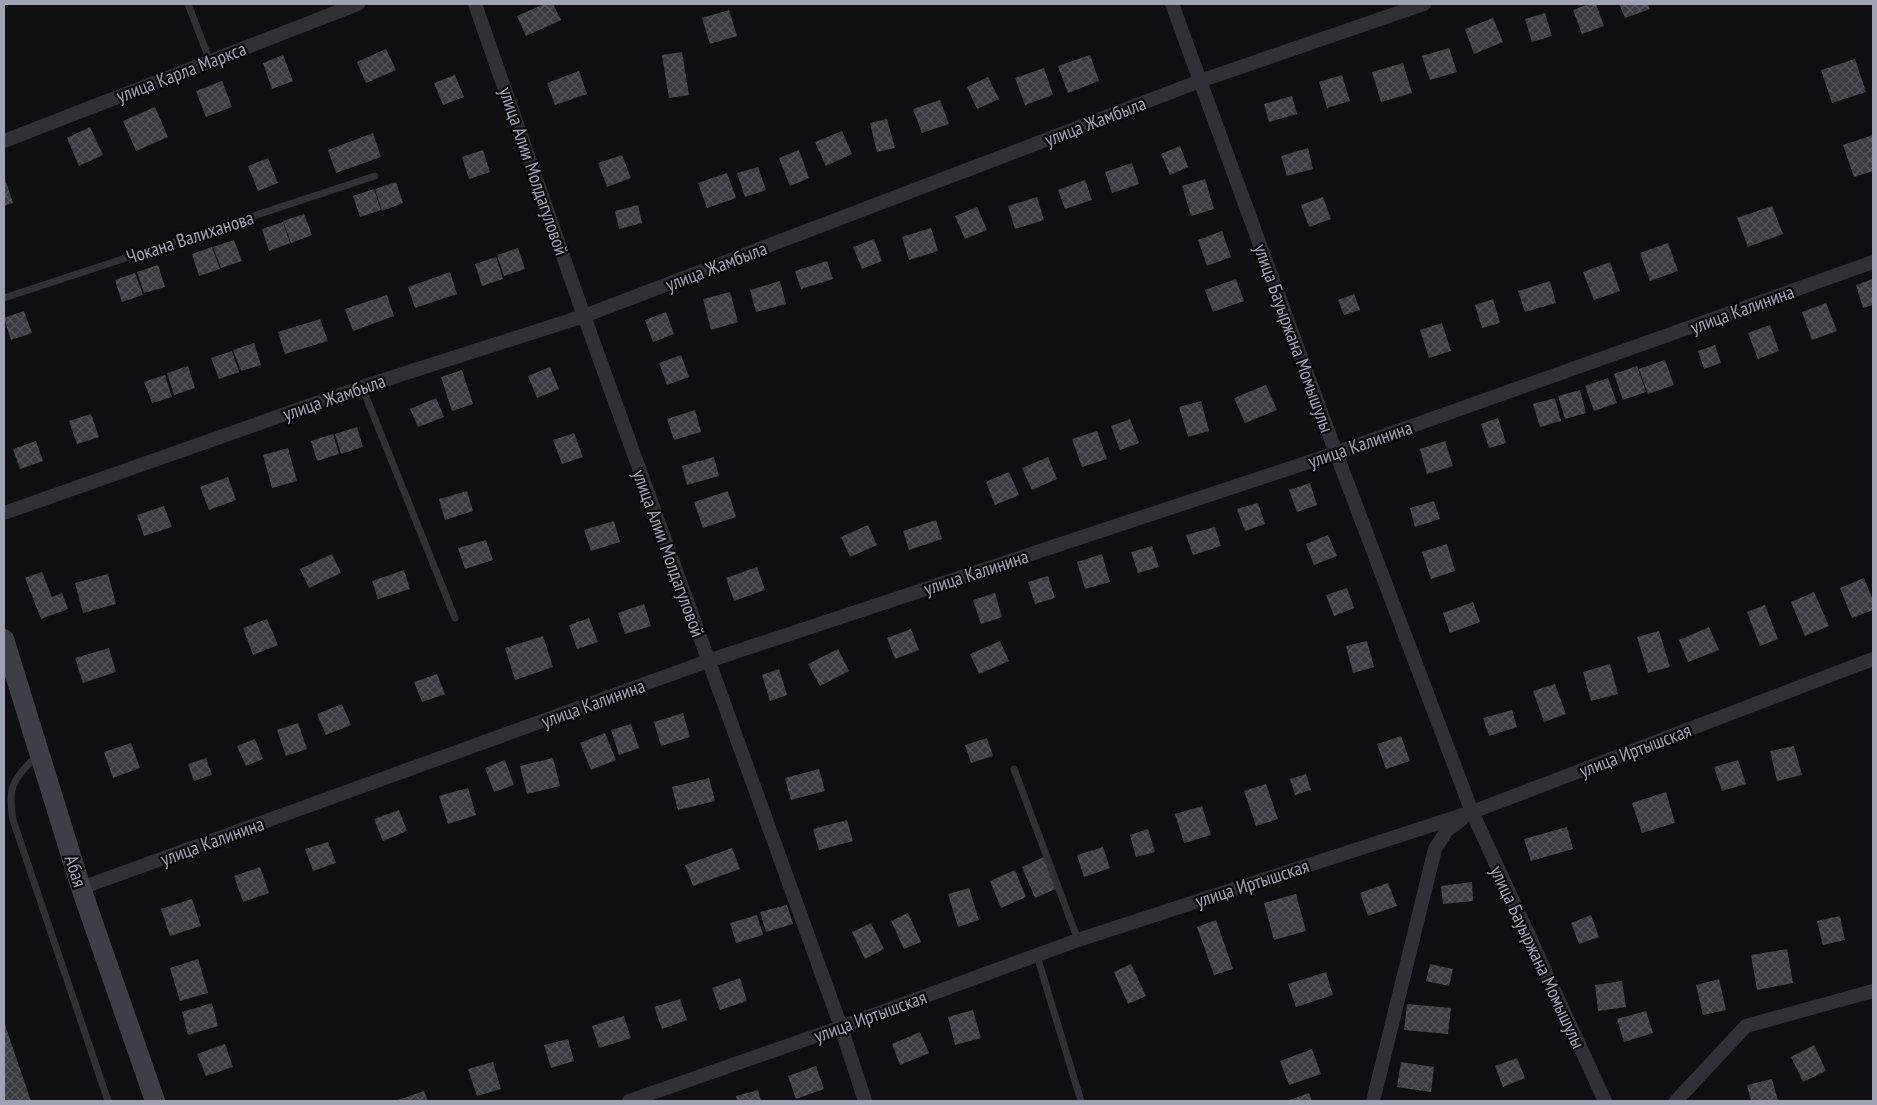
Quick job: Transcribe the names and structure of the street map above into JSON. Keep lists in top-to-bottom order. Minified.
{"streets":{"street":["улица Карла Маркса","улица Жамбыла","улица Алии Молдагуловой","улица Калинина","улица Бауыржана Момышулы","улица Иртышская","Абая"],"lane":["Чокана Валиханова"]},"crossings":[["улица Жамбыла","улица Алии Молдагуловой"],["улица Жамбыла","улица Бауыржана Момышулы"],["улица Алии Молдагуловой","улица Калинина"],["улица Алии Молдагуловой","улица Иртышская"],["улица Калинина","улица Бауыржана Момышулы"],["улица Калинина","Абая"],["улица Бауыржана Момышулы","улица Иртышская"]]}
